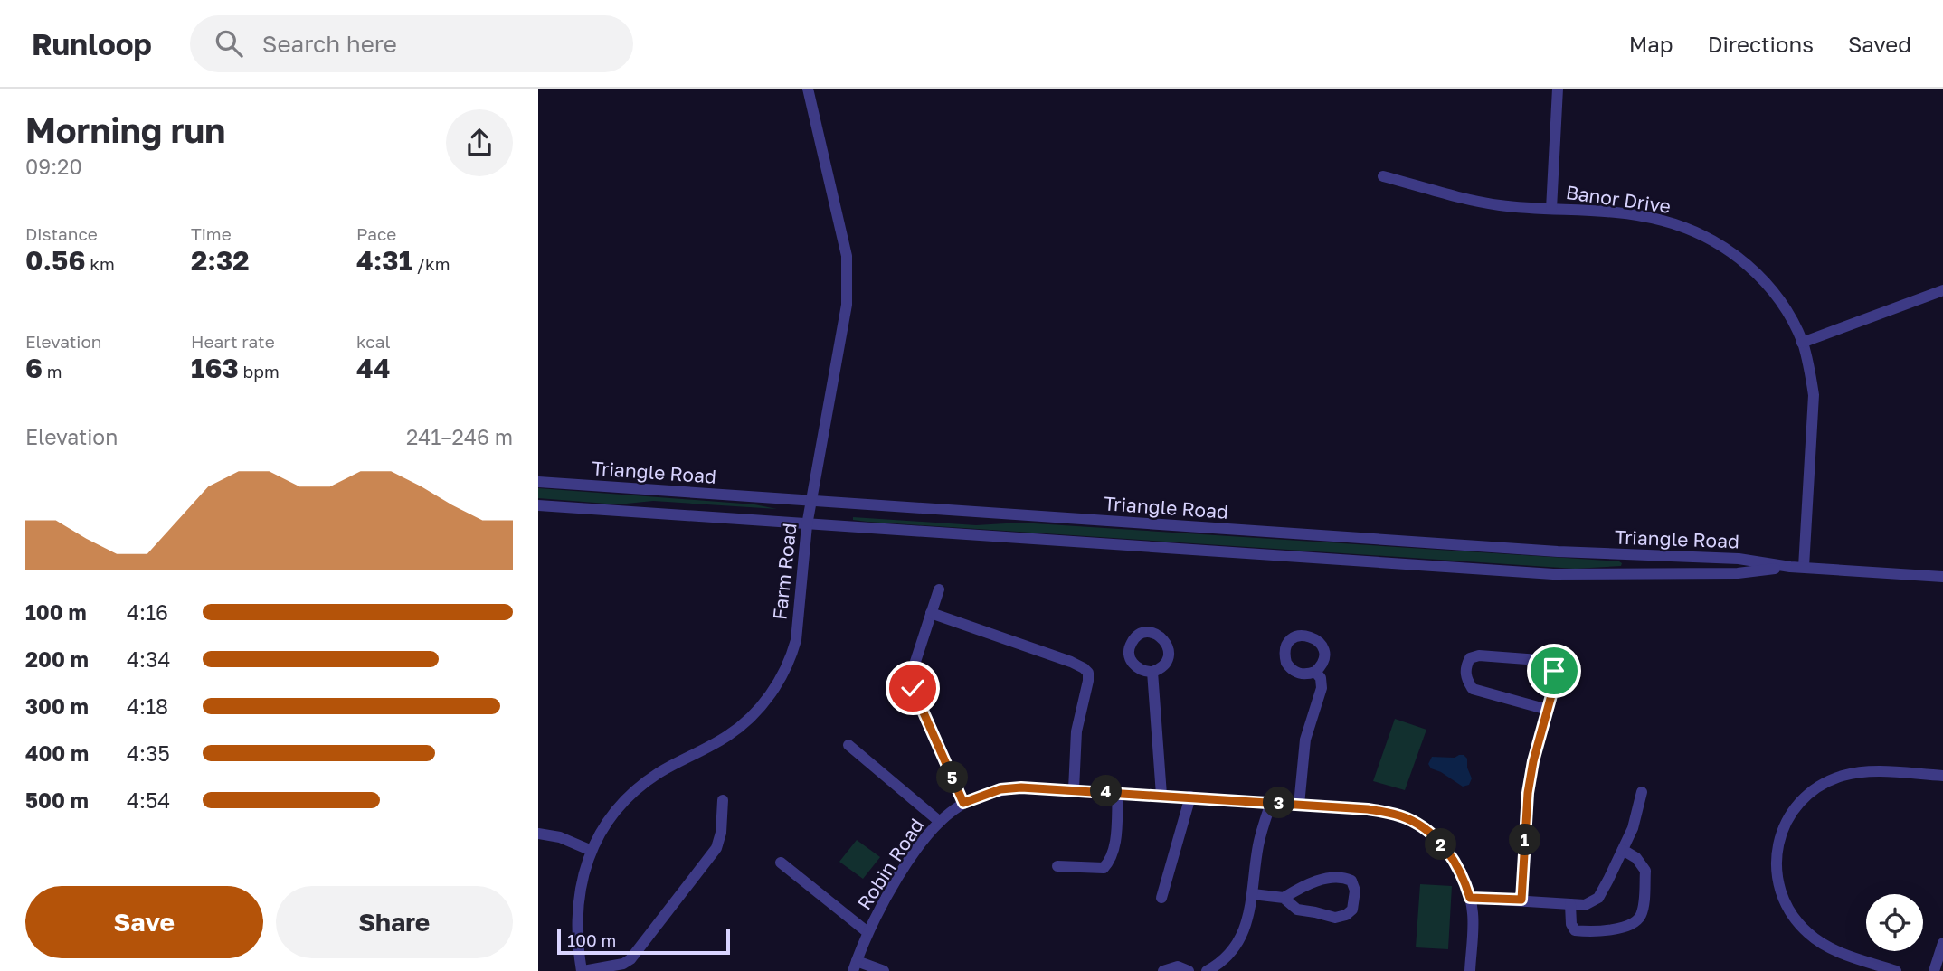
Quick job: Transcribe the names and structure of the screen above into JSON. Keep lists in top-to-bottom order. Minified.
{"streets":{"street":["Banor Drive","Triangle Road","Farm Road","Robin Road"]},"crossings":[["Banor Drive","Triangle Road"],["Triangle Road","Farm Road"]],"scale_bar":"100 m","page":{"header":"Runloop","search":"Search here","nav":["Map","Directions","Saved"],"heading":["Morning run","09:20"],"stats":[["Distance","0.56 km"],["Time","2:32"],["Pace","4:31 /km"],["Elevation","6 m"],["Heart rate","163 bpm"],["kcal","44"]],"chart":["Elevation","241–246 m"],"list":[{"name":"100 m","note":"4:16"},{"name":"200 m","note":"4:34"},{"name":"300 m","note":"4:18"},{"name":"400 m","note":"4:35"},{"name":"500 m","note":"4:54"}],"pins":["5","4","3","1","2"],"buttons":["Save","Share"],"scale":"100 m"}}
